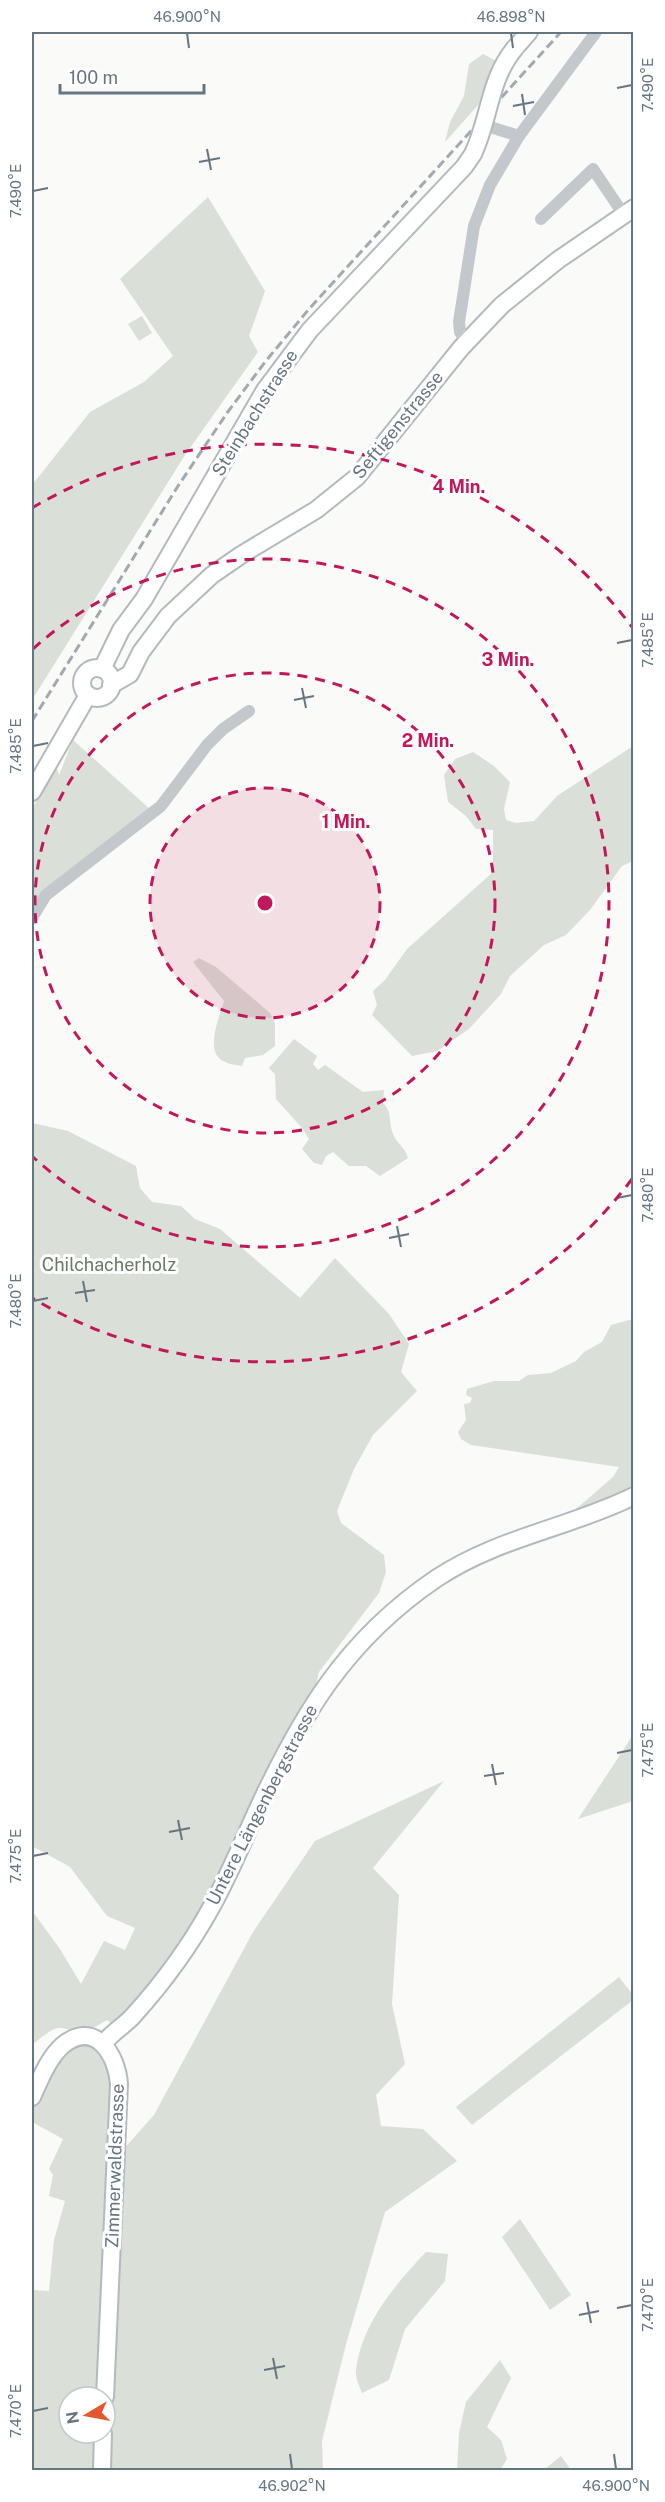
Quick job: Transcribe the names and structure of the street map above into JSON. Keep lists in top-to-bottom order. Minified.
{"streets":{"main road":["Steinbachstrasse","Seftigenstrasse","Untere Längenbergstrasse","Zimmerwaldstrasse"]},"crossings":[["Steinbachstrasse","Seftigenstrasse"],["Untere Längenbergstrasse","Zimmerwaldstrasse"]],"parks":["Chilchacherholz"],"scale_bar":"100 m","north":"left","coordinates":["46.900°N","46.898°N","7.490°E","7.485°E","7.480°E","7.475°E","7.470°E","46.902°N"],"rings":["4 Min.","3 Min.","2 Min.","1 Min."]}
